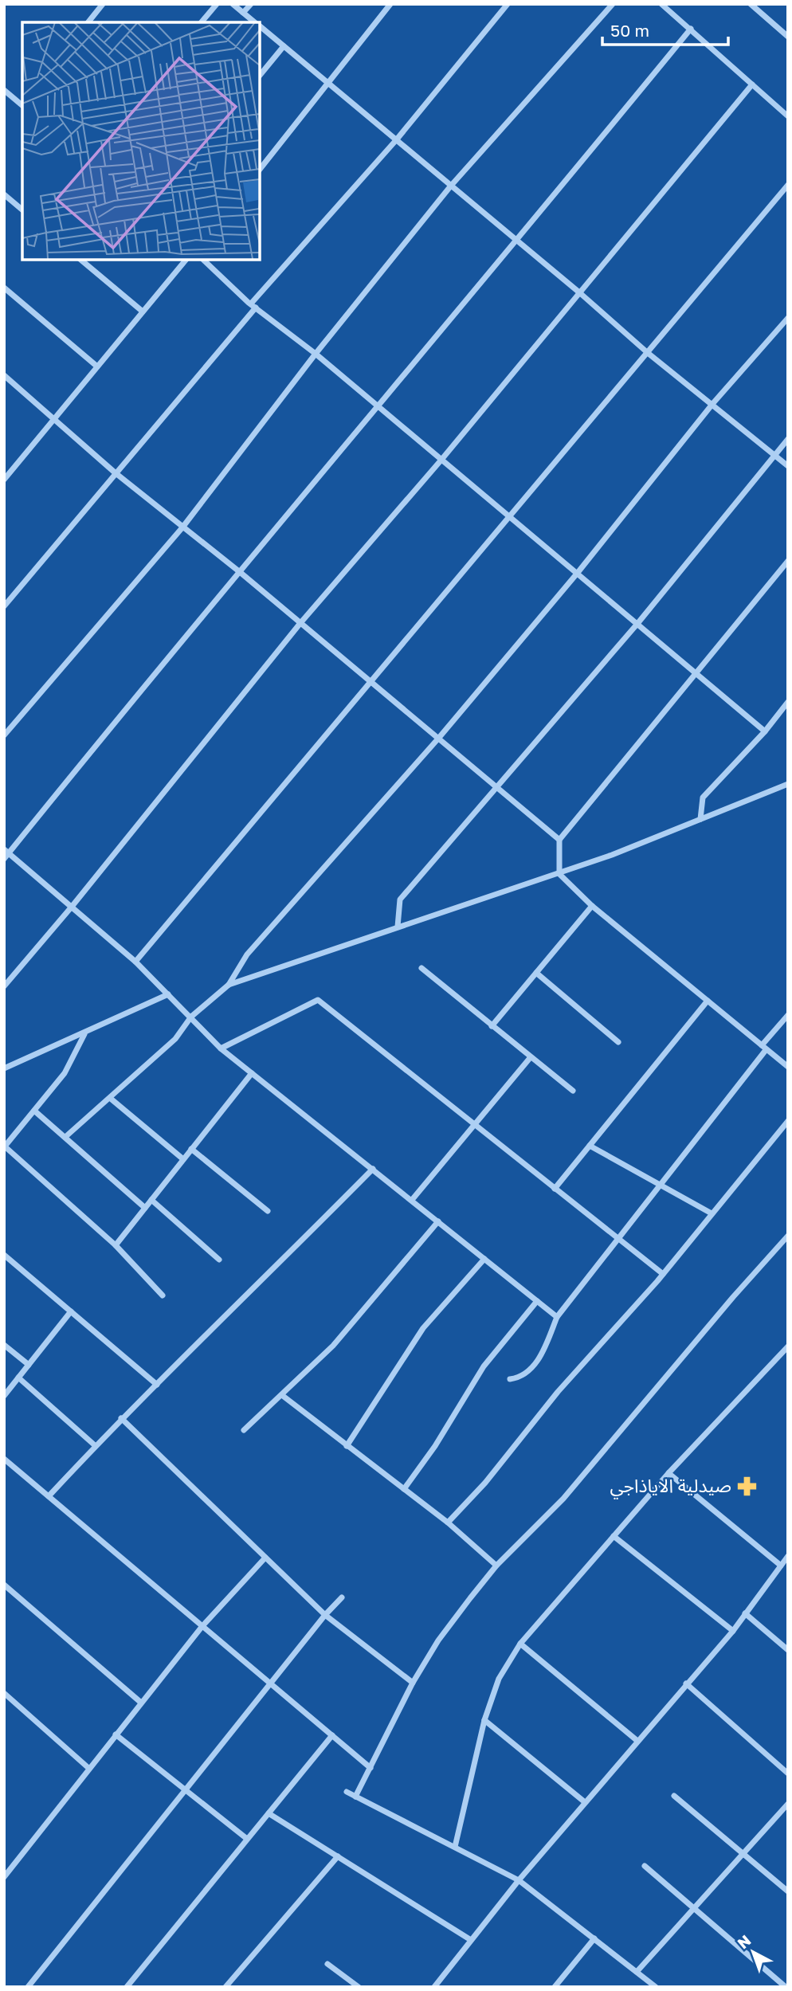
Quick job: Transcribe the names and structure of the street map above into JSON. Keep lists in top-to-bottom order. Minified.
{"places":{"pharmacy":["صيدلية الاياذاجي"]},"scale_bar":"50 m","north":"top left"}
